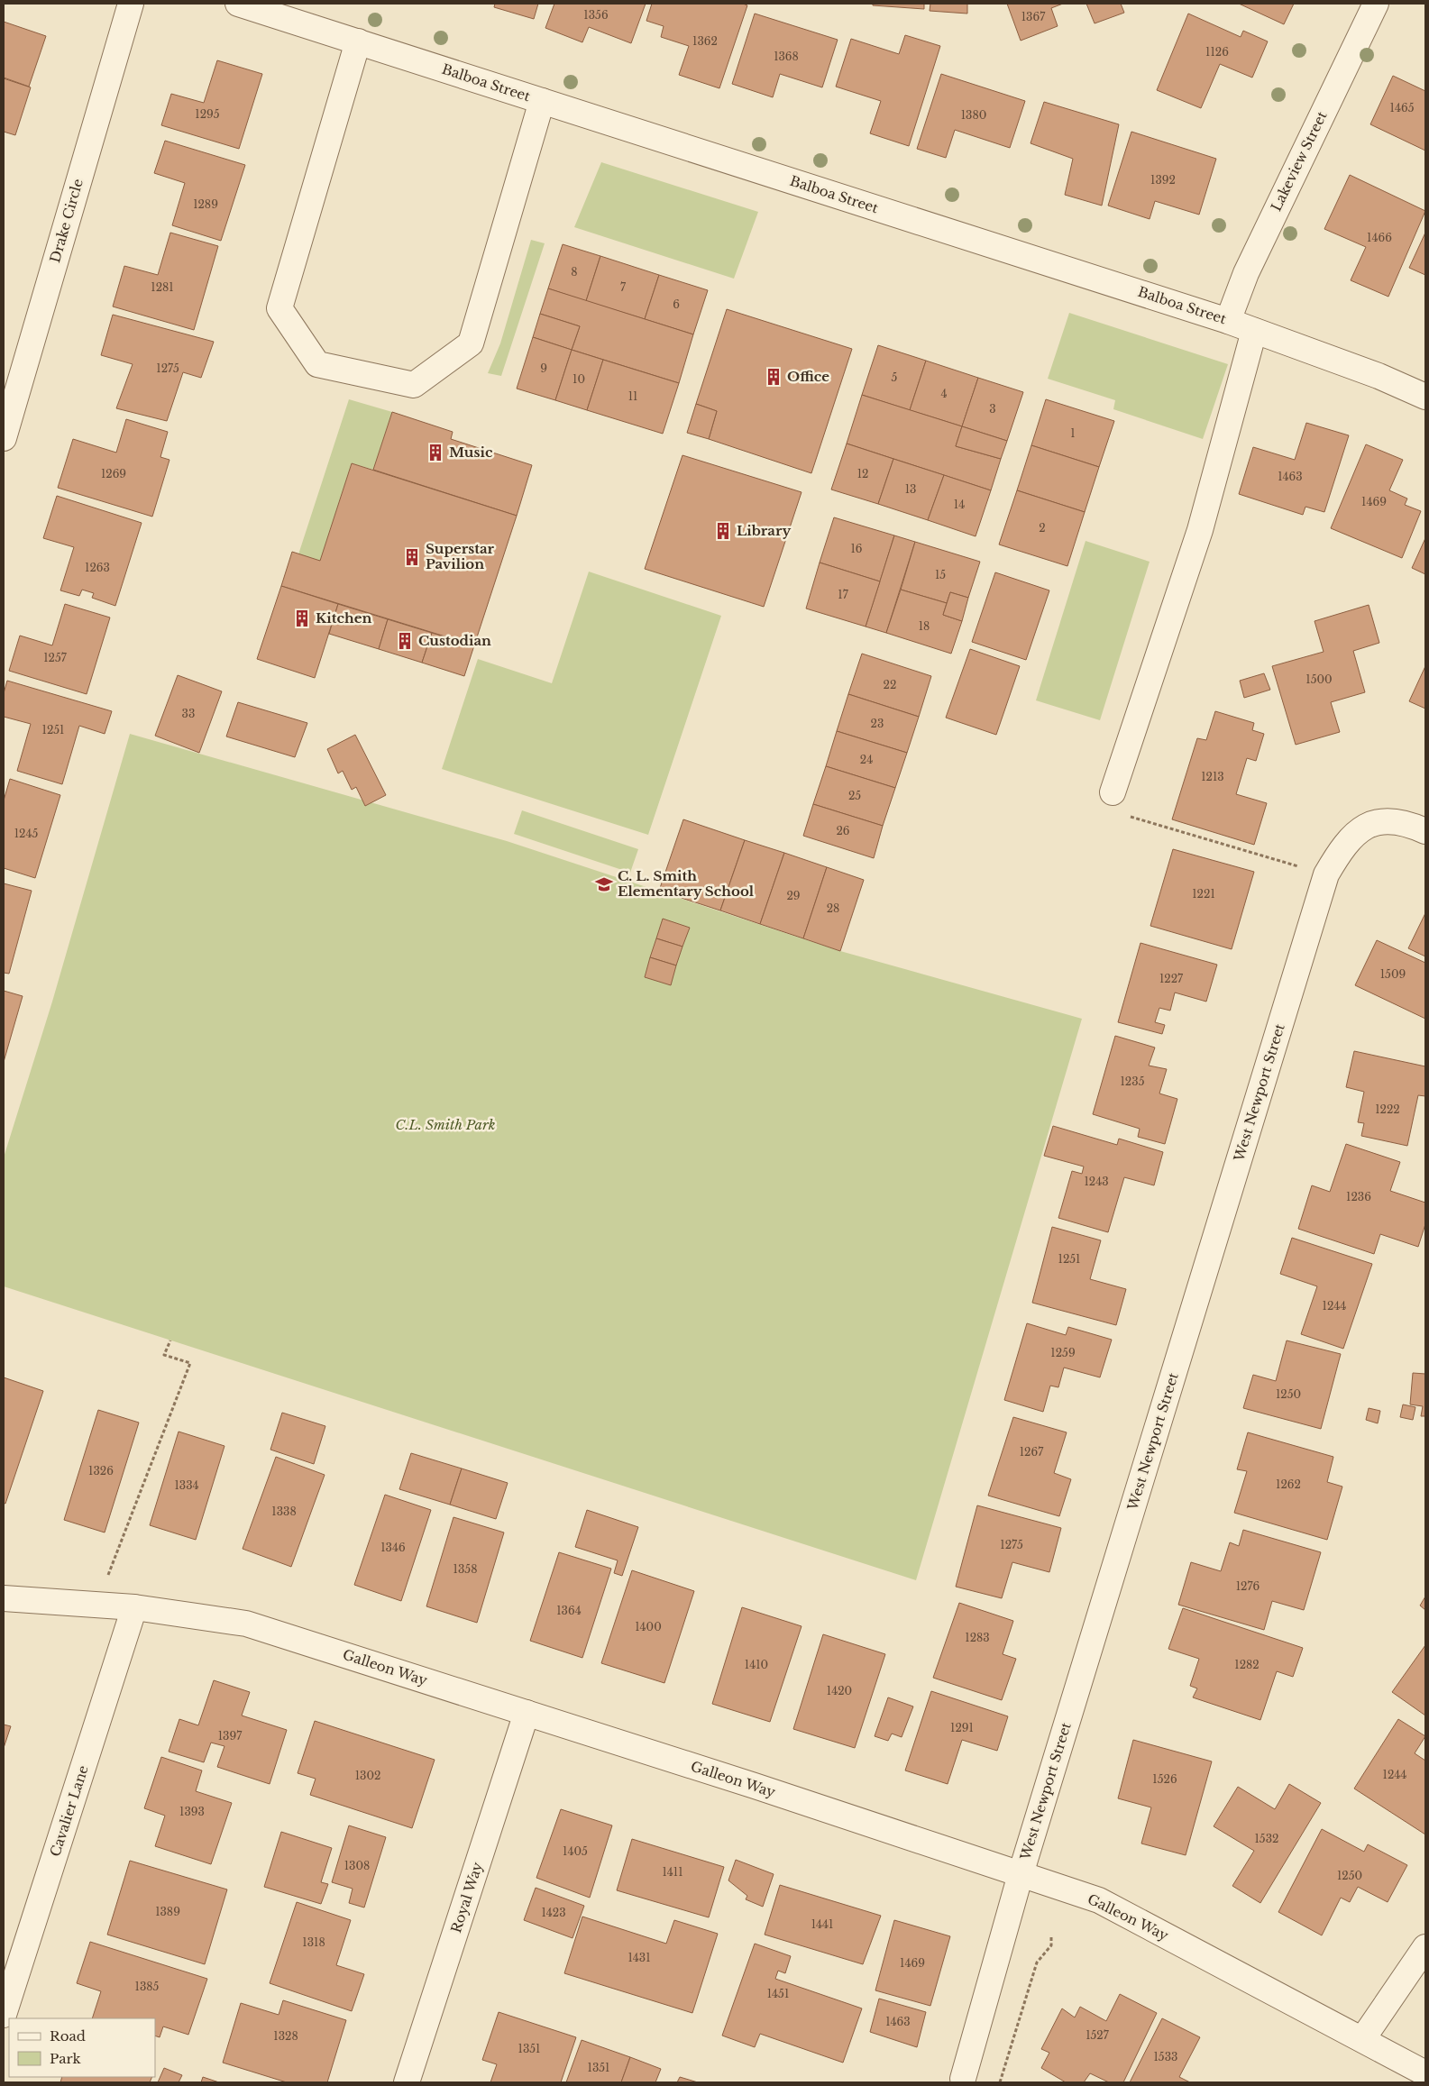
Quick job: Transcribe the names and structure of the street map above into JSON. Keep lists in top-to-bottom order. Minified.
{"streets":{"street":["Balboa Street","Lakeview Street","Drake Circle","West Newport Street","Galleon Way","Cavalier Lane","Royal Way"]},"crossings":[["Balboa Street","Lakeview Street"],["West Newport Street","Galleon Way"],["Galleon Way","Cavalier Lane"],["Galleon Way","Royal Way"]],"parks":["C.L. Smith Park"],"places":{"building":["Office","Music","Library","Superstar Pavilion","Kitchen","Custodian"],"school or university":["C. L. Smith Elementary School"]},"house_numbers":["1356","1367","1362","1126","1368","1465","1295","1380","1392","1289","1466","8","1281","7","6","1275","9","5","10","4","11","3","1","1269","12","1463","13","1469","14","2","16","1263","15","17","18","1257","1500","22","33","23","1251","24","1213","25","26","1245","1221","29","28","1509","1227","1235","1222","1243","1236","1251","1244","1259","1250","1267","1326","1262","1334","1338","1275","1346","1358","1276","1364","1400","1283","1410","1282","1420","1291","1397","1244","1302","1526","1393","1532","1405","1308","1411","1250","1389","1423","1441","1318","1431","1469","1385","1451","1463","1527","1328","1351","1533","1351"],"legend":["Road","Park"]}
